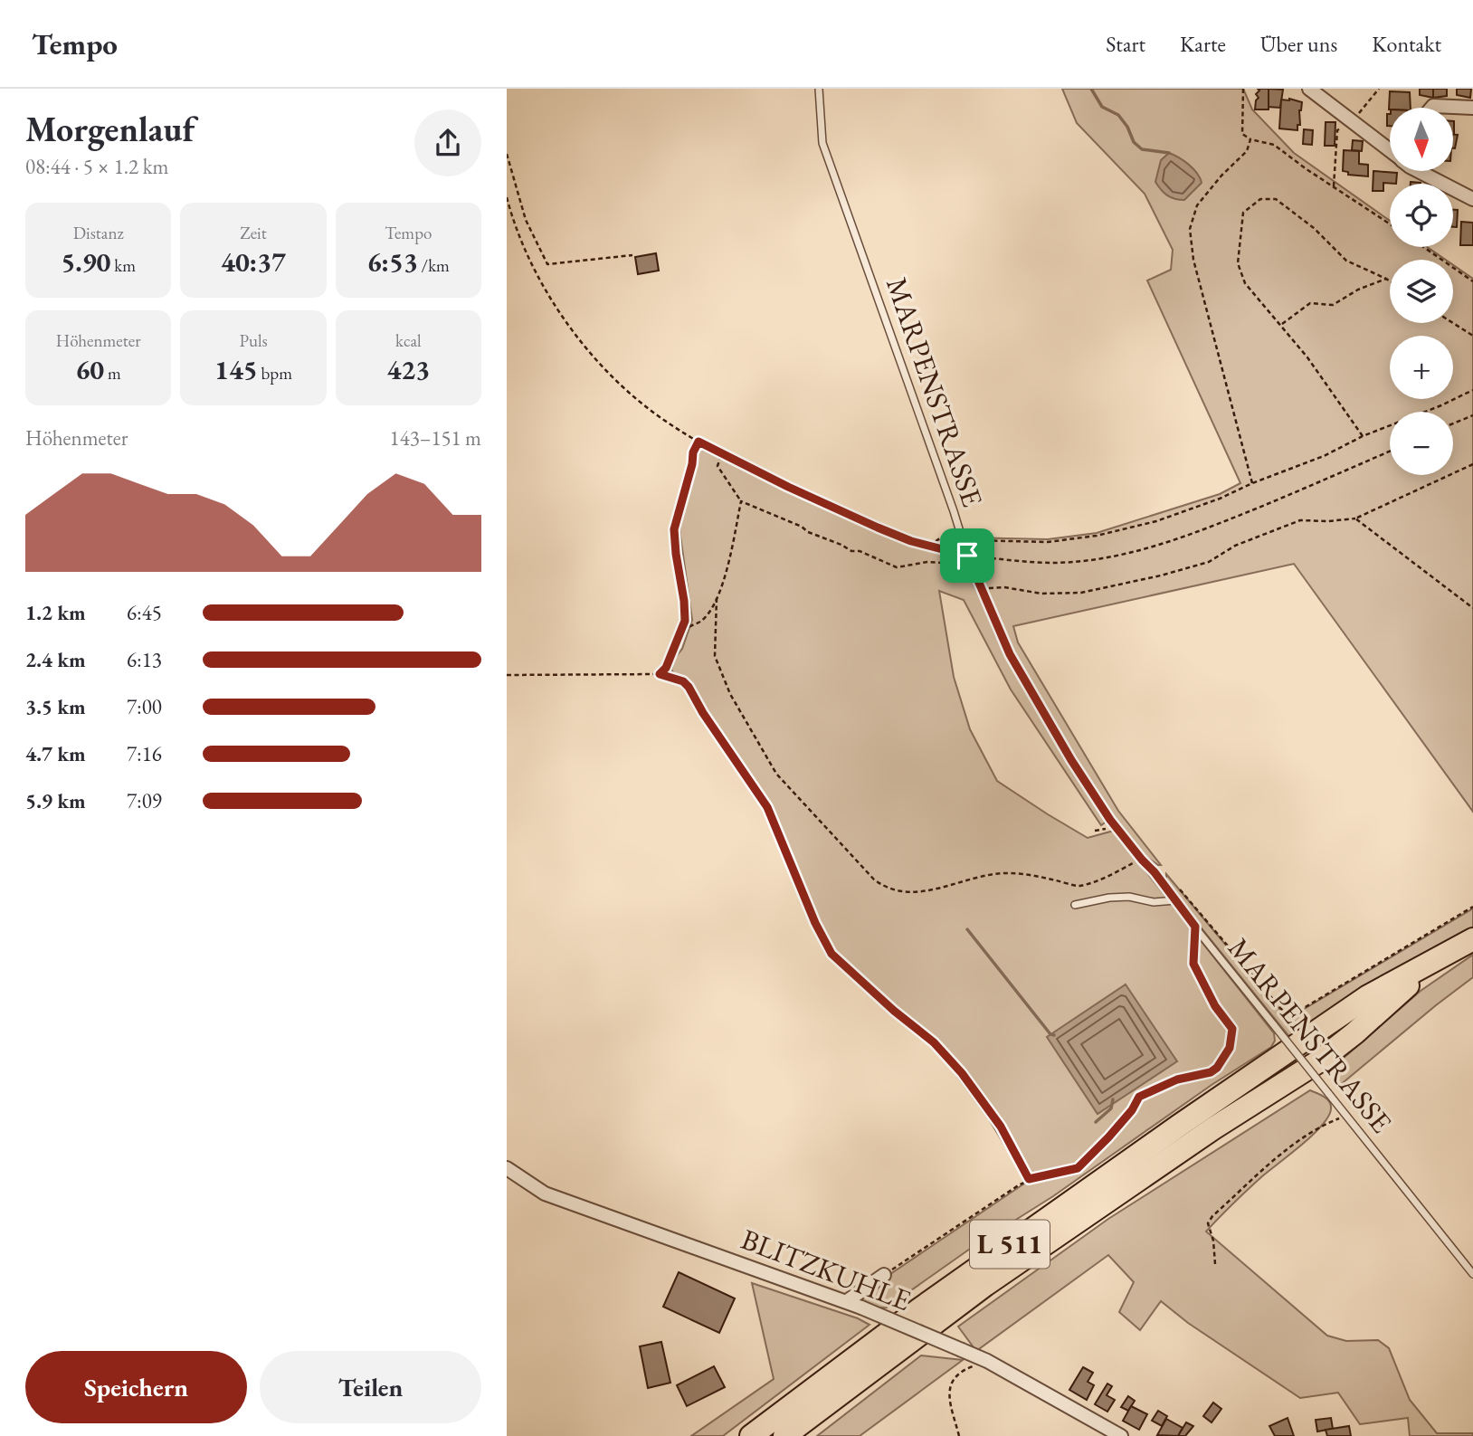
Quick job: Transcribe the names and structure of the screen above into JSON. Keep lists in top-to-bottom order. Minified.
{"streets":{"highway":["L 511"],"street":["BLITZKUHLE"],"lane":["MARPENSTRASSE"]},"north":"bottom","page":{"header":"Tempo","nav":["Start","Karte","Über uns","Kontakt"],"heading":["Morgenlauf","08:44 · 5 × 1.2 km"],"map_buttons":["+","−"],"stats":[["Distanz","5.90 km"],["Zeit","40:37"],["Tempo","6:53 /km"],["Höhenmeter","60 m"],["Puls","145 bpm"],["kcal","423"]],"chart":["Höhenmeter","143–151 m"],"list":[{"name":"1.2 km","note":"6:45"},{"name":"2.4 km","note":"6:13"},{"name":"3.5 km","note":"7:00"},{"name":"4.7 km","note":"7:16"},{"name":"5.9 km","note":"7:09"}],"buttons":["Speichern","Teilen"]}}
